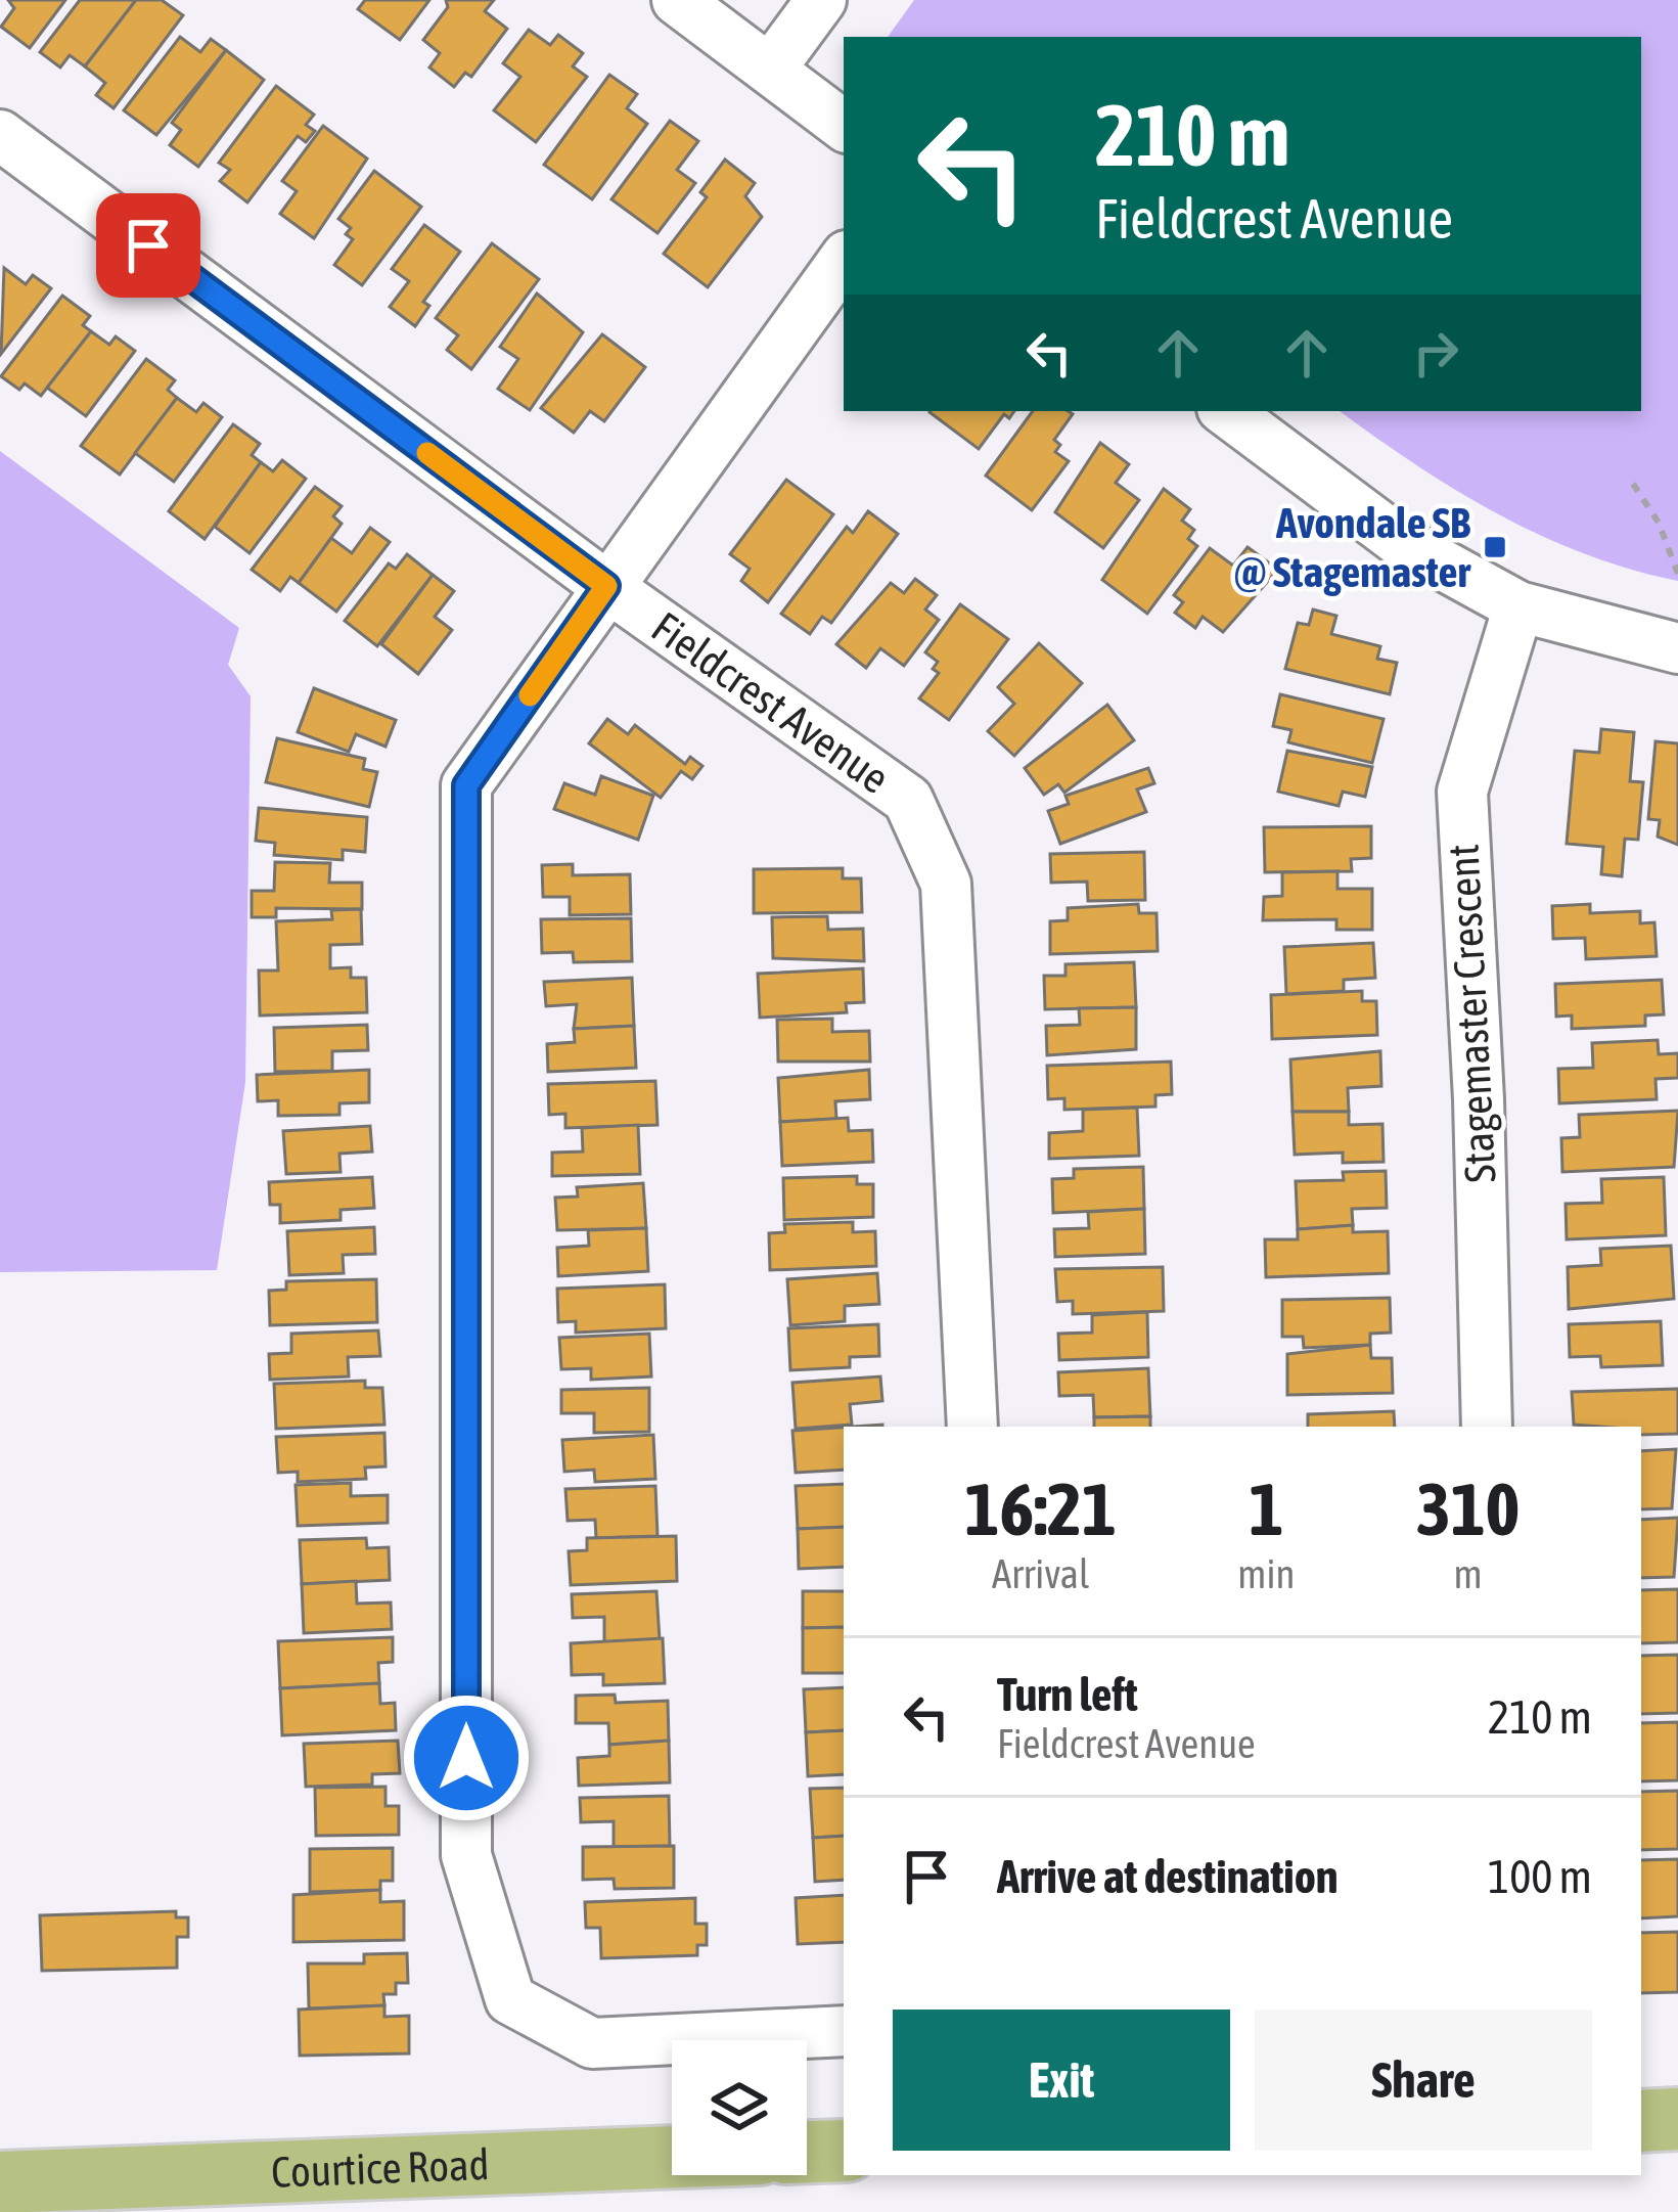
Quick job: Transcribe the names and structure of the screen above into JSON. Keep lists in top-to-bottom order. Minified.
{"streets":{"main road":["Courtice Road"],"street":["Fieldcrest Avenue","Stagemaster Crescent"]},"places":{"transit":["Avondale SB @ Stagemaster"]},"page":{"turn":["210 m","Fieldcrest Avenue"],"eta":["16:21","Arrival","1","min","310","m"],"list":[{"name":"Turn left","note":"Fieldcrest Avenue","value":"210 m"},{"name":"Arrive at destination","value":"100 m"}],"buttons":["Exit","Share"]}}
